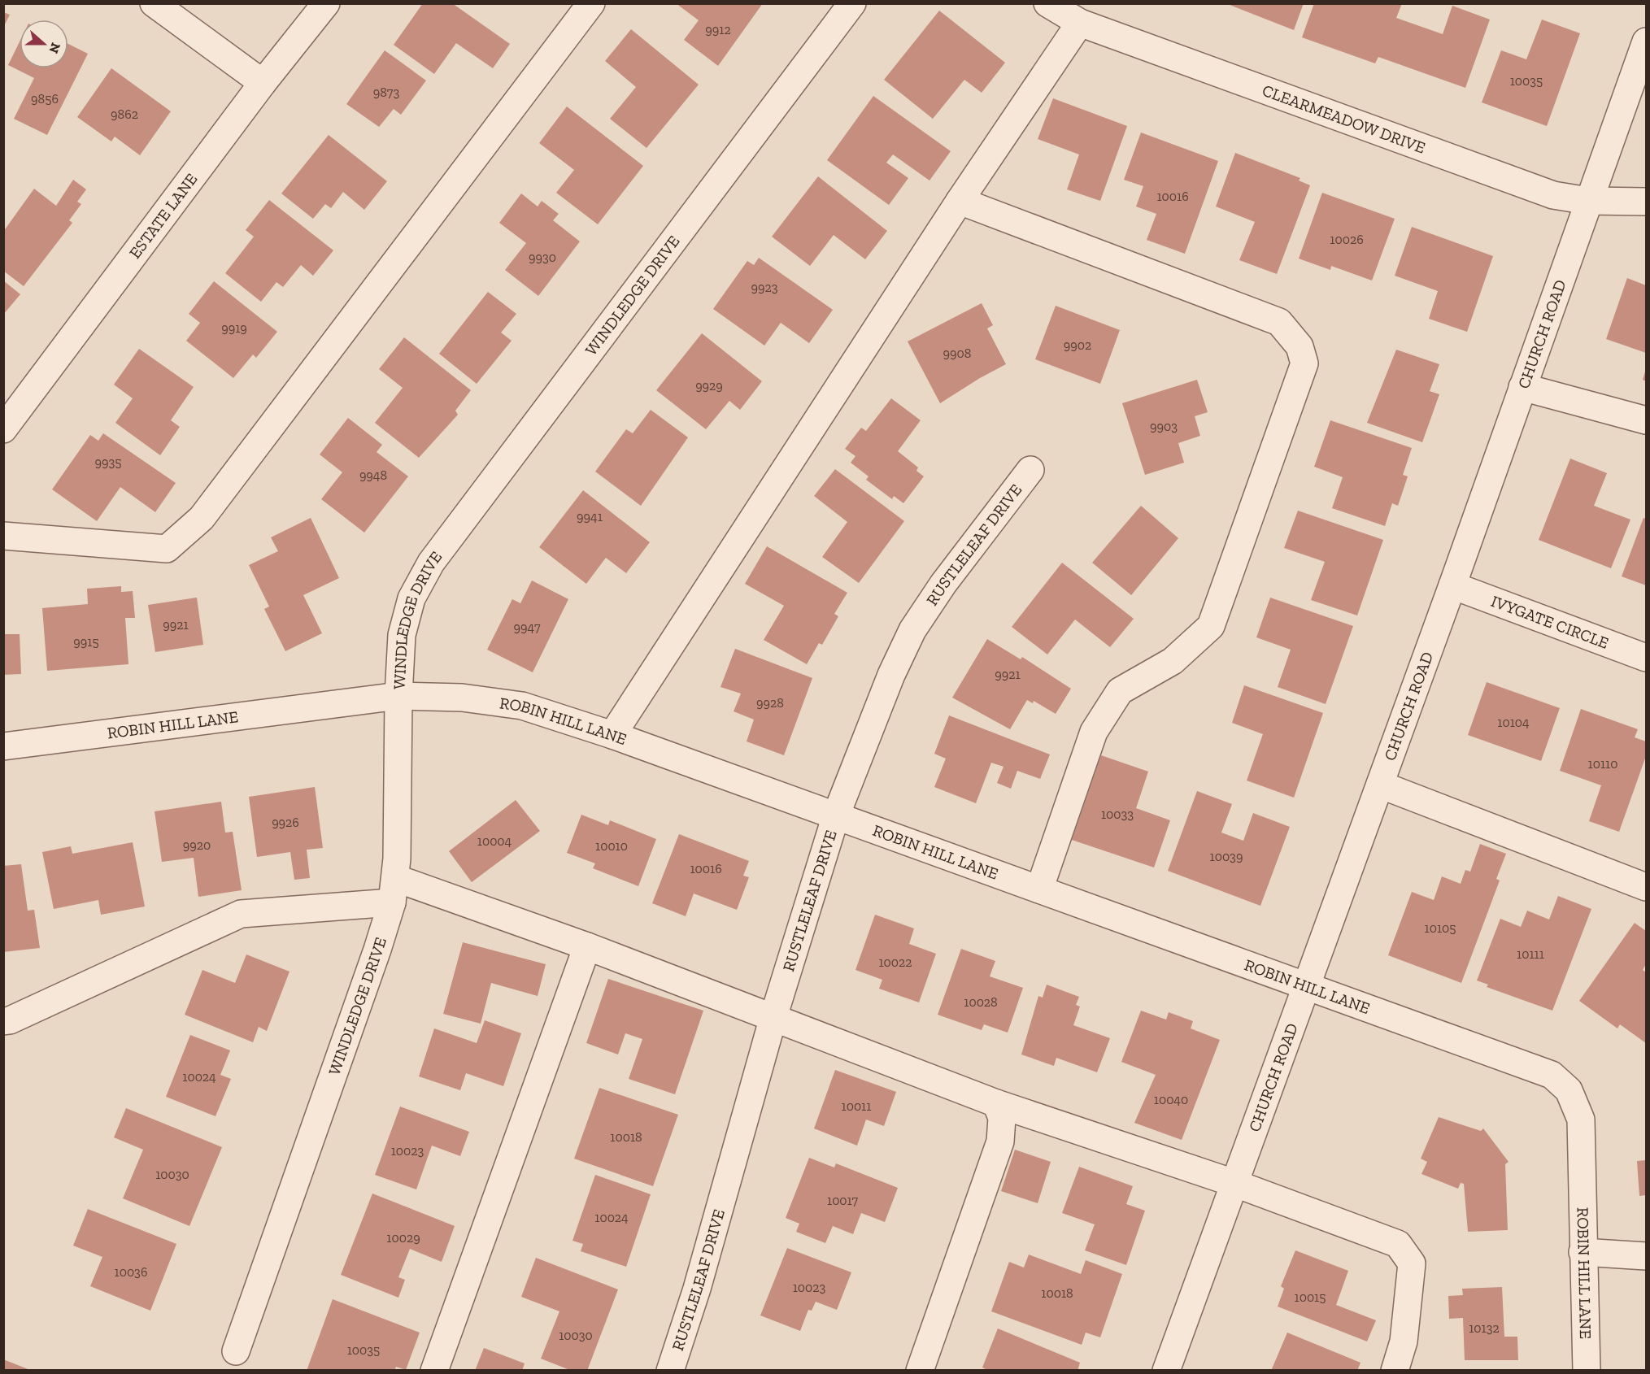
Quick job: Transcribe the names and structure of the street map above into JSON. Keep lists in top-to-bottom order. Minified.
{"streets":{"street":["CLEARMEADOW DRIVE","ESTATE LANE","WINDLEDGE DRIVE","CHURCH ROAD","RUSTLELEAF DRIVE","IVYGATE CIRCLE","ROBIN HILL LANE"]},"crossings":[["CLEARMEADOW DRIVE","CHURCH ROAD"],["WINDLEDGE DRIVE","ROBIN HILL LANE"],["CHURCH ROAD","IVYGATE CIRCLE"],["CHURCH ROAD","ROBIN HILL LANE"],["RUSTLELEAF DRIVE","ROBIN HILL LANE"]],"house_numbers":["9912","10035","9873","9856","9862","10016","10026","9930","9923","9919","9902","9908","9929","9903","9935","9948","9941","9921","9947","9915","9921","9928","10104","10110","10033","9926","10004","9920","10010","10039","10016","10105","10111","10022","10028","10024","10040","10011","10018","10023","10030","10017","10024","10029","10036","10023","10018","10015","10132","10030","10035"],"north":"right"}
